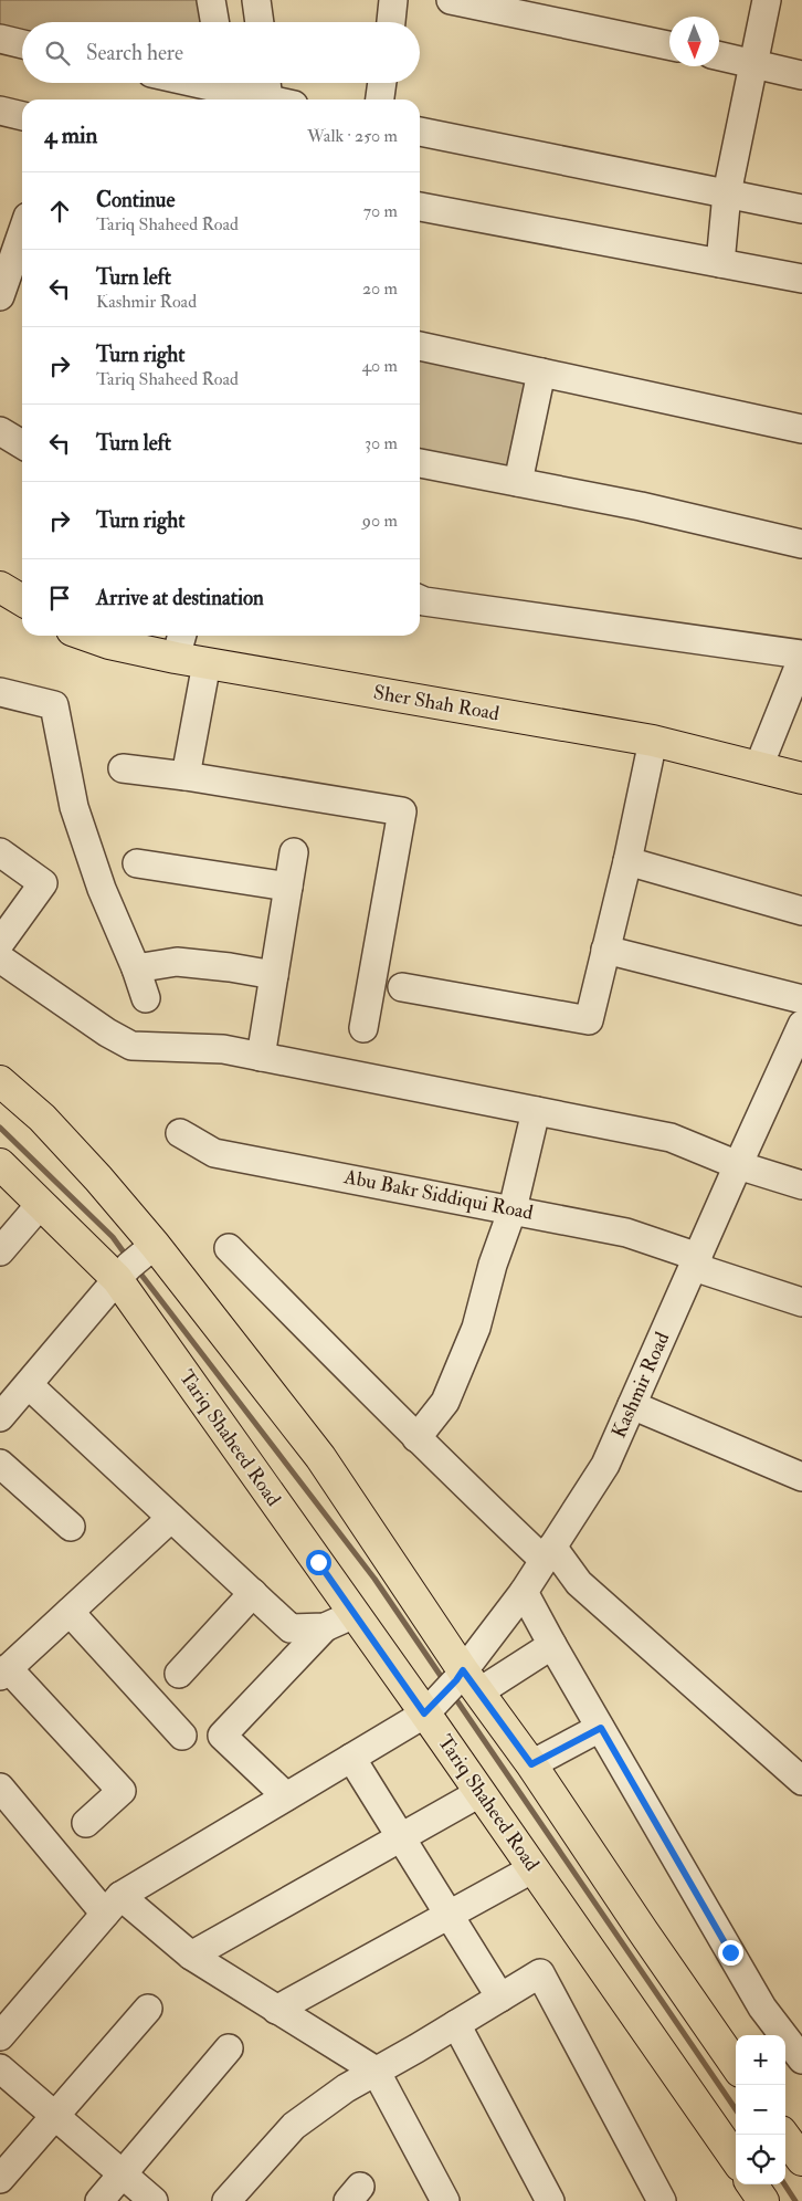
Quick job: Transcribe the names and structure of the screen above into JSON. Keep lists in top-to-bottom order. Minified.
{"streets":{"main road":["Sher Shah Road","Tariq Shaheed Road"],"street":["Abu Bakr Siddiqui Road","Kashmir Road"]},"crossings":[["Abu Bakr Siddiqui Road","Kashmir Road"],["Kashmir Road","Tariq Shaheed Road"]],"north":"bottom","page":{"search":"Search here","heading":["4 min","Walk · 250 m"],"list":[["Continue","Tariq Shaheed Road","70 m"],["Turn left","Kashmir Road","20 m"],["Turn right","Tariq Shaheed Road","40 m"],["Turn left","30 m"],["Turn right","90 m"],"Arrive at destination"],"map_buttons":["+","−"]}}
